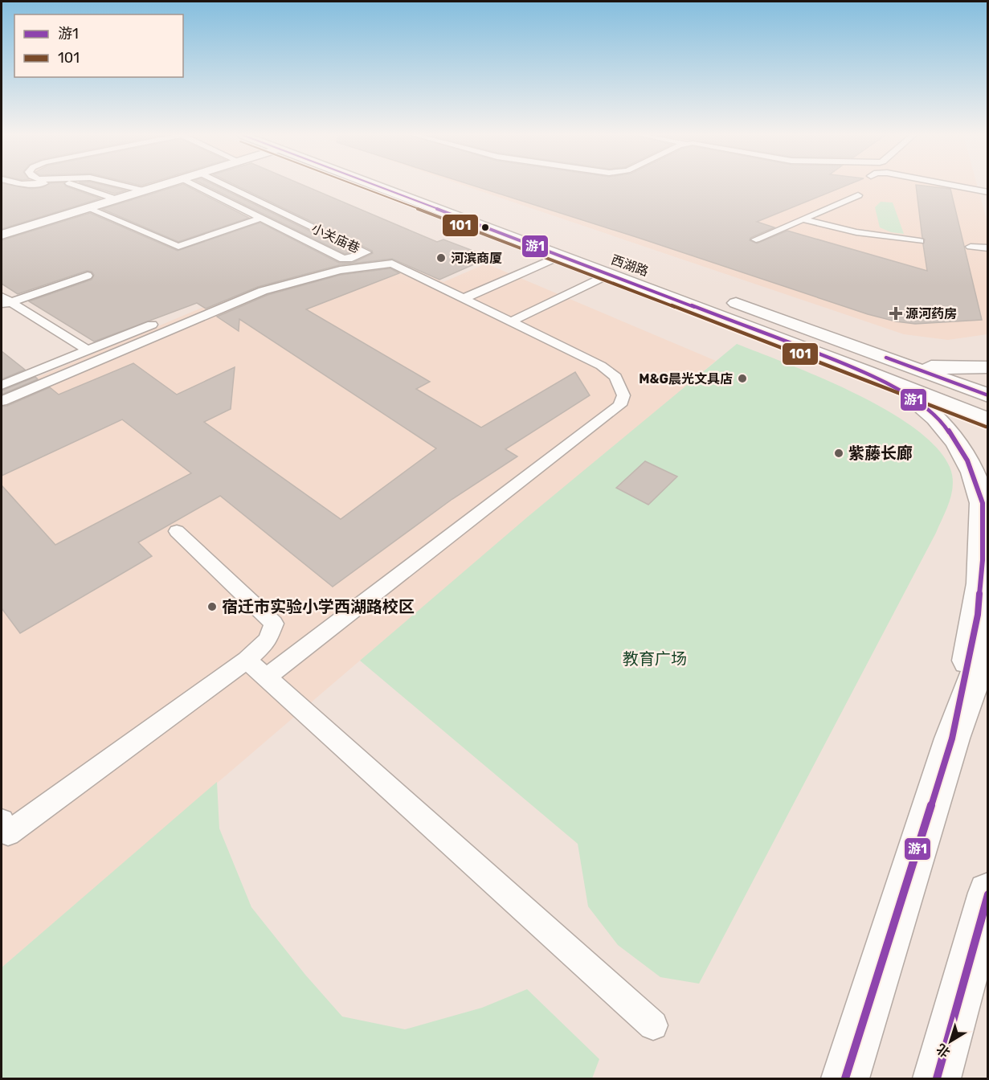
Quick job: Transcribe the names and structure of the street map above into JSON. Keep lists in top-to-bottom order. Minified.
{"streets":{"main road":["西湖路"],"lane":["小关庙巷"]},"parks":["教育广场"],"places":{"other":["河滨商厦","M&G晨光文具店","紫藤长廊","宿迁市实验小学西湖路校区"],"health":["源河药房"]},"lines":["transit line 游1","transit line 101"],"legend":["游1","101"],"north":"bottom left"}
